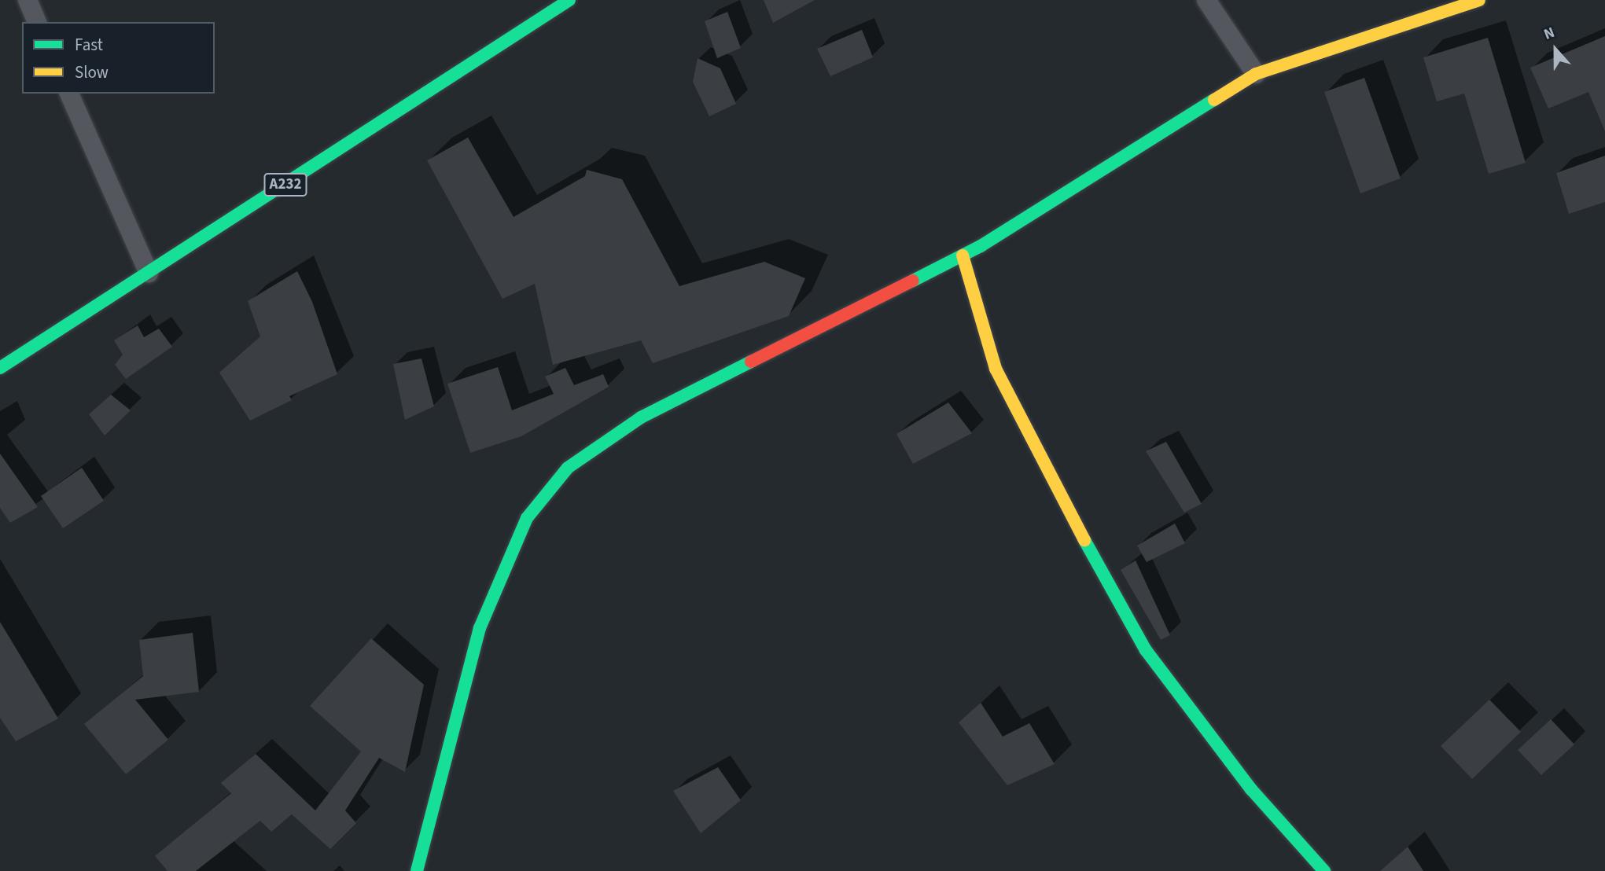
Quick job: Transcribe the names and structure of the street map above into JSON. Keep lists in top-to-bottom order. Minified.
{"streets":{"street":["A232"]},"legend":["Fast","Slow"],"north":"top"}
